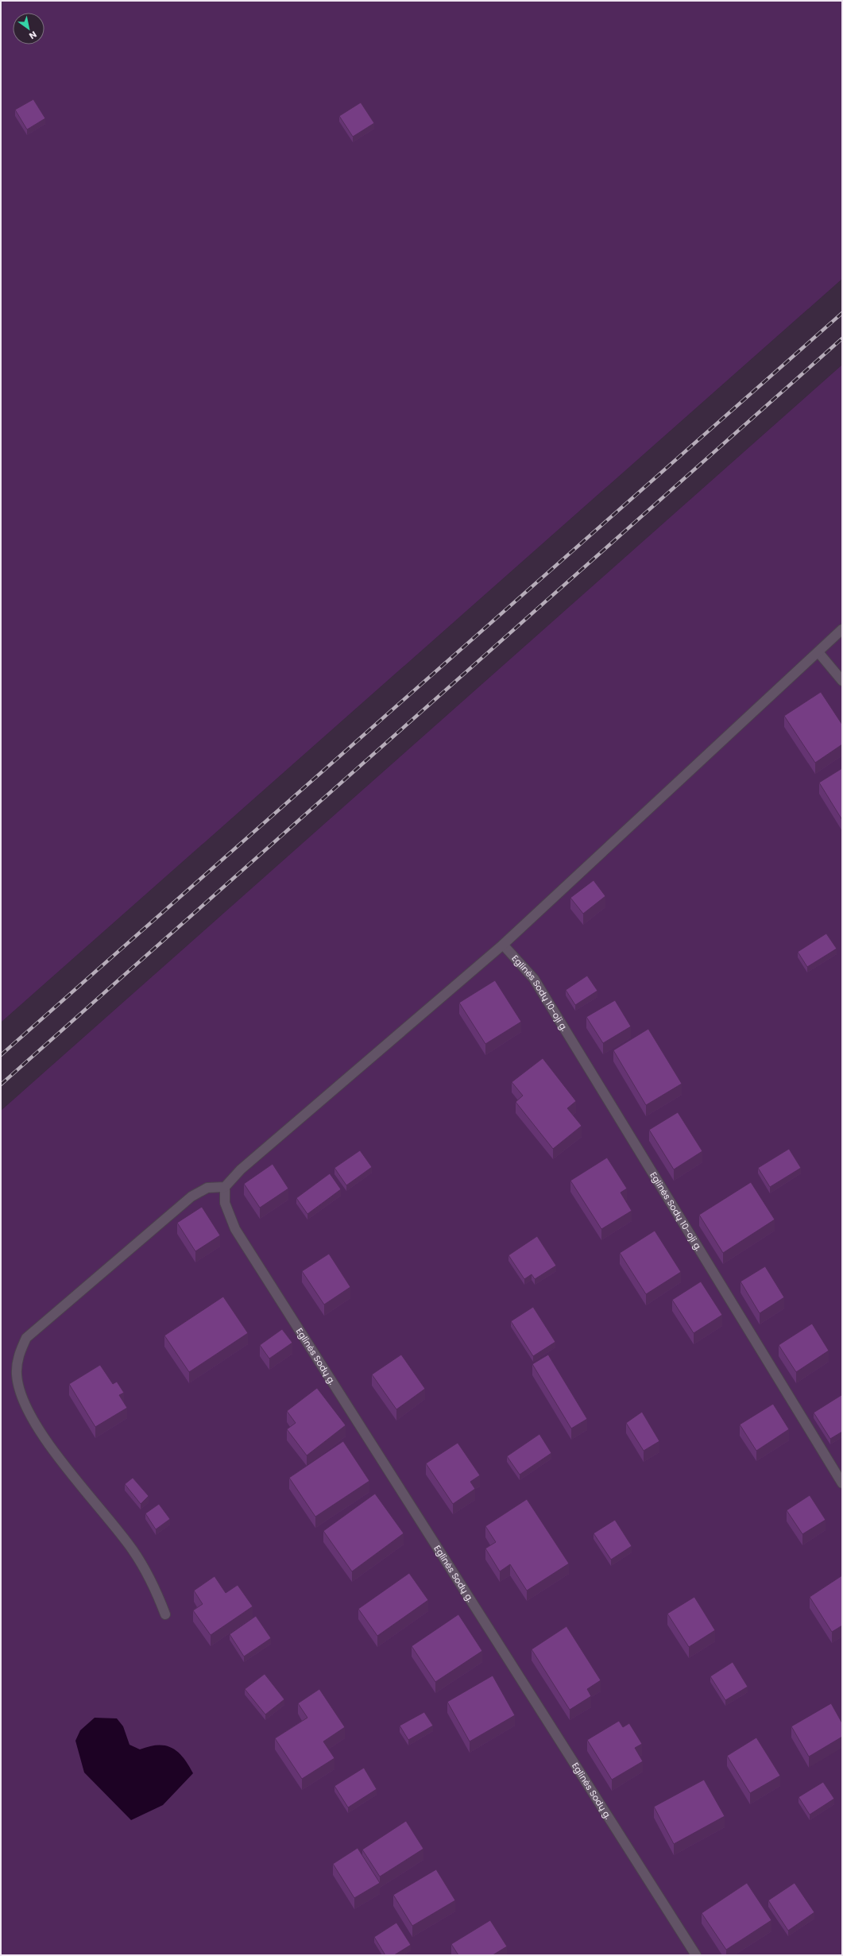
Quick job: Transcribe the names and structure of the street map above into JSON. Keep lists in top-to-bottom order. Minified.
{"streets":{"street":["Eglinės Sodų 10-oji g.","Eglinės Sodų g."]},"north":"bottom right"}
